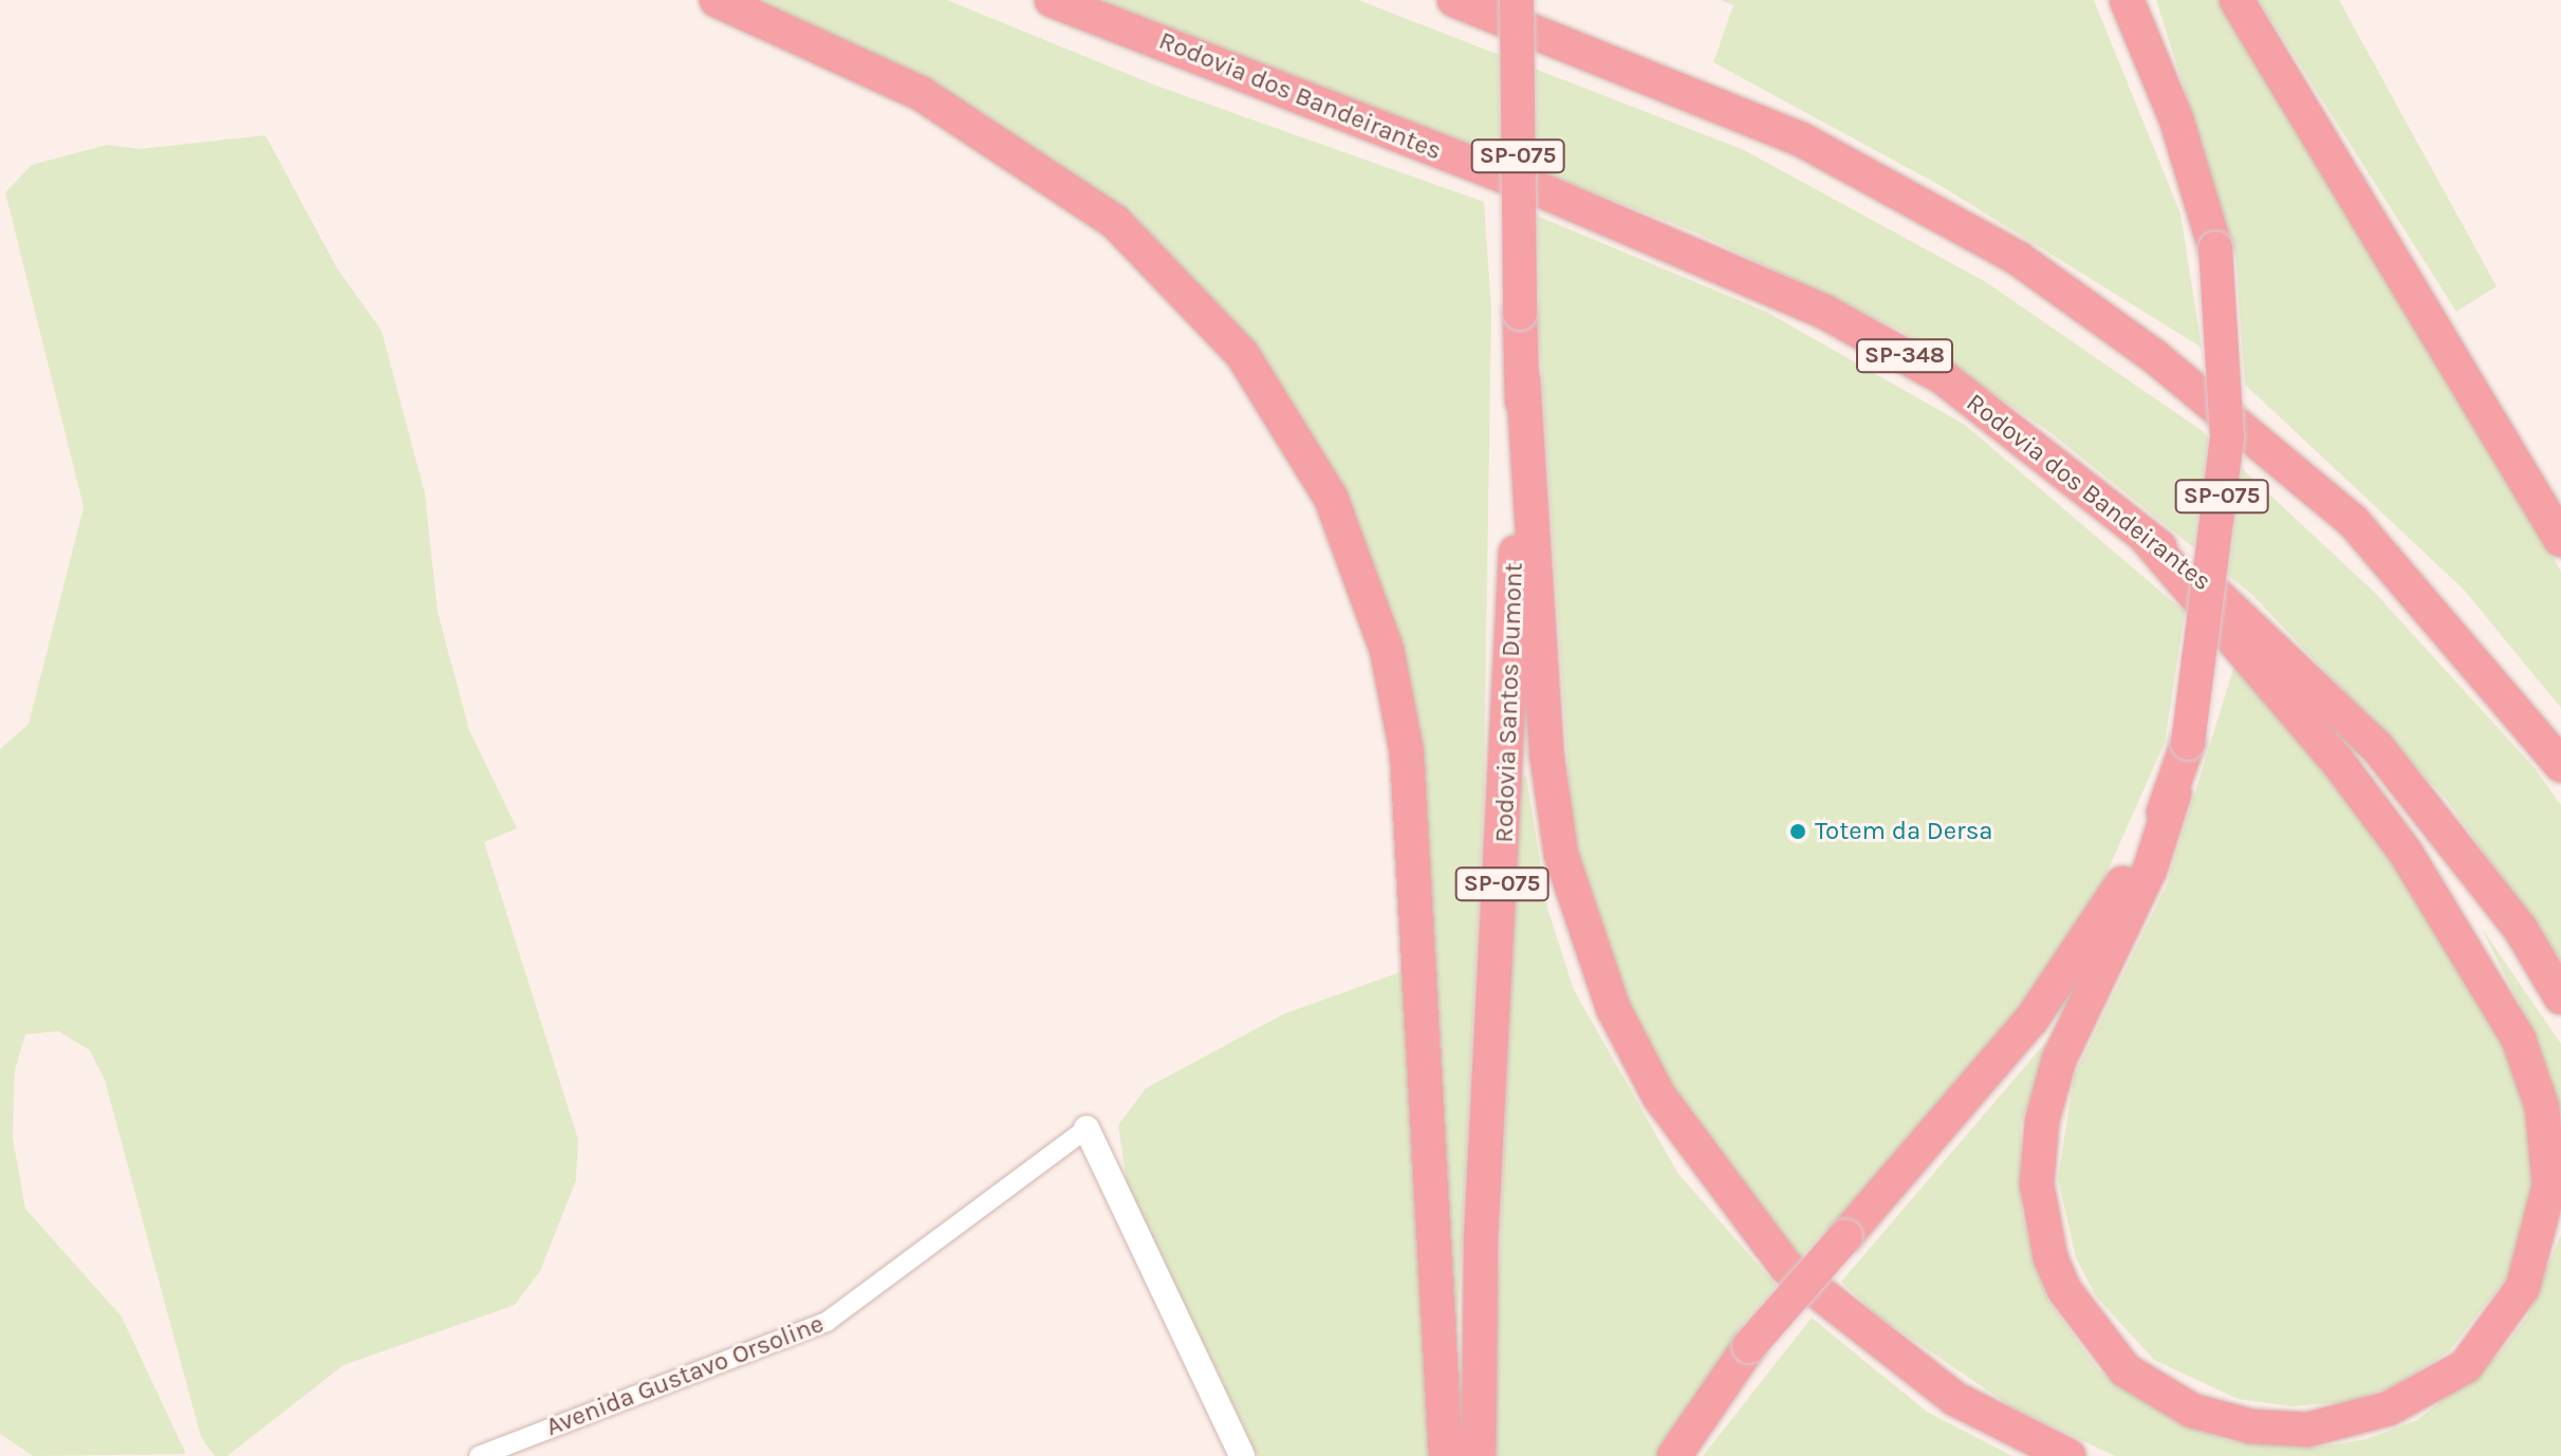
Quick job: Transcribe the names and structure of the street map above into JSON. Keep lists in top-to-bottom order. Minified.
{"streets":{"highway":["Rodovia dos Bandeirantes","SP-075","SP-348","Rodovia Santos Dumont"],"street":["Avenida Gustavo Orsoline"]},"places":["Totem da Dersa"]}
